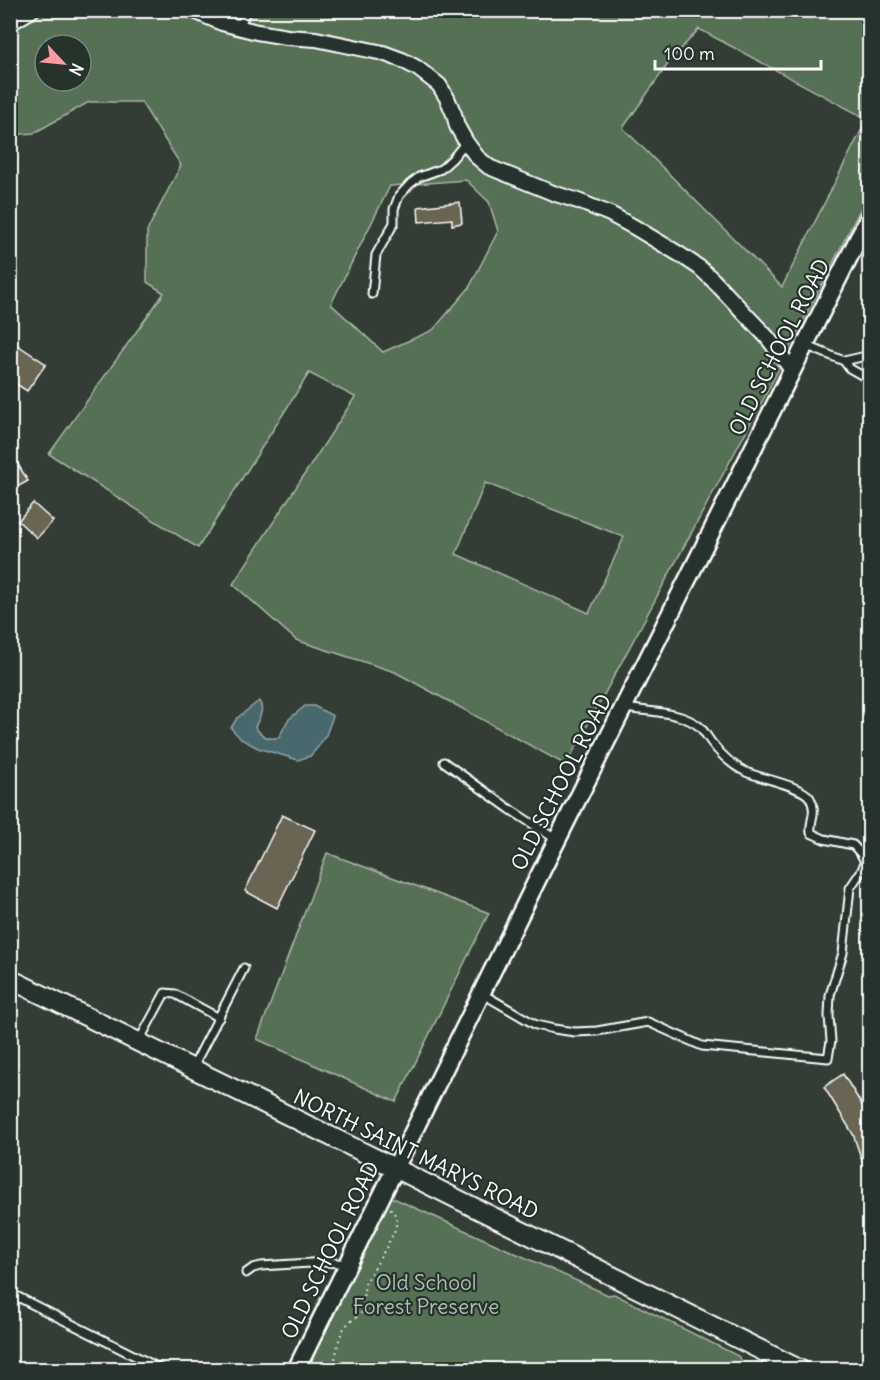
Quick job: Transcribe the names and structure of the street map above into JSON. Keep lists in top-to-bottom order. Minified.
{"streets":{"main road":["NORTH SAINT MARYS ROAD"],"street":["OLD SCHOOL ROAD"]},"crossings":[["OLD SCHOOL ROAD","NORTH SAINT MARYS ROAD"]],"parks":["Old School Forest Preserve"],"scale_bar":"100 m","north":"bottom right"}
